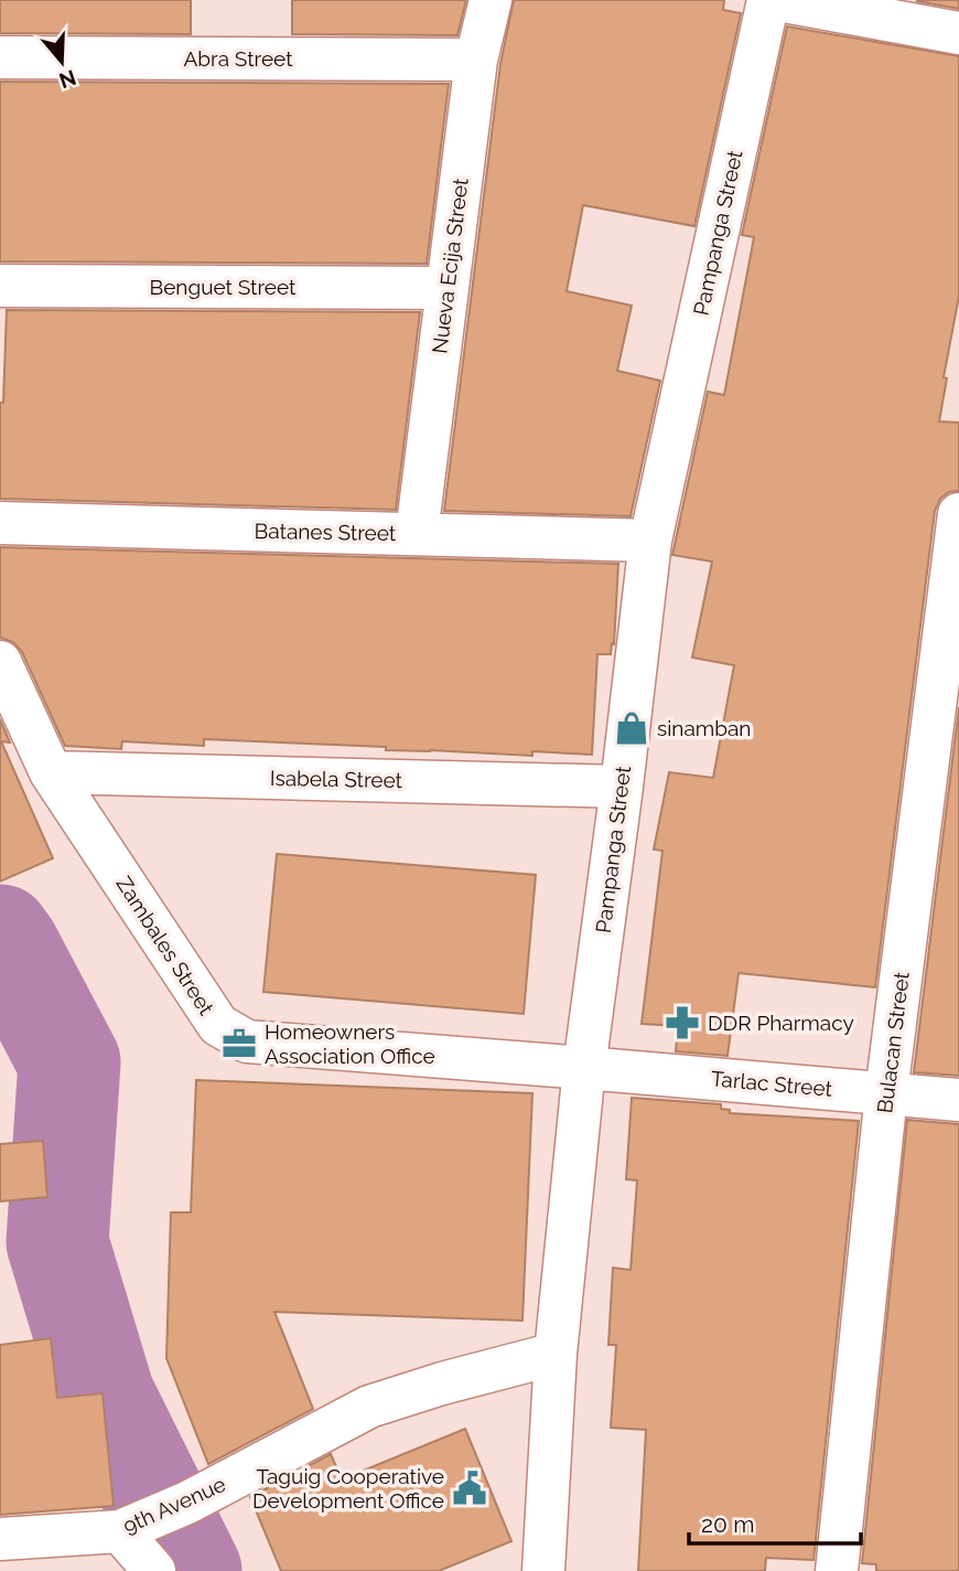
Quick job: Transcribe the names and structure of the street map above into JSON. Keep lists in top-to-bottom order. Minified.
{"streets":{"street":["Abra Street","Pampanga Street","Nueva Ecija Street","Benguet Street","Batanes Street","Isabela Street","Zambales Street","Bulacan Street","Tarlac Street","9th Avenue"]},"crossings":[["Abra Street","Nueva Ecija Street"],["Pampanga Street","Batanes Street"],["Pampanga Street","Isabela Street"],["Pampanga Street","Zambales Street"],["Pampanga Street","Tarlac Street"],["Pampanga Street","9th Avenue"],["Nueva Ecija Street","Benguet Street"],["Nueva Ecija Street","Batanes Street"],["Isabela Street","Zambales Street"],["Zambales Street","Tarlac Street"],["Bulacan Street","Tarlac Street"]],"places":{"shop":["sinamban"],"pharmacy":["DDR Pharmacy"],"office":["Homeowners Association Office"],"public building":["Taguig Cooperative Development Office"]},"scale_bar":"20 m","north":"bottom"}
